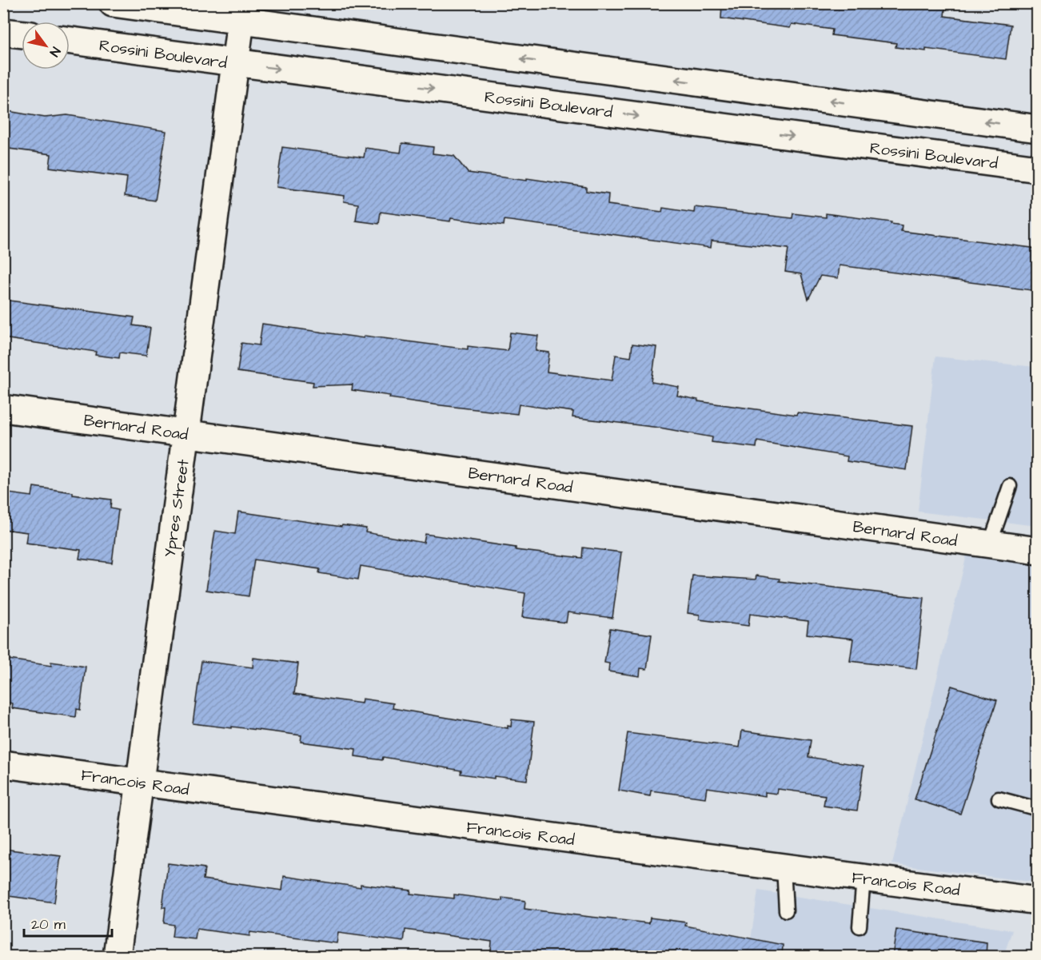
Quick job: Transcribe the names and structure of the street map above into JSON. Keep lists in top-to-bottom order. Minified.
{"streets":{"street":["Rossini Boulevard","Bernard Road","Ypres Street","Francois Road"]},"crossings":[["Rossini Boulevard","Ypres Street"],["Bernard Road","Ypres Street"],["Ypres Street","Francois Road"]],"scale_bar":"20 m","north":"bottom right"}
